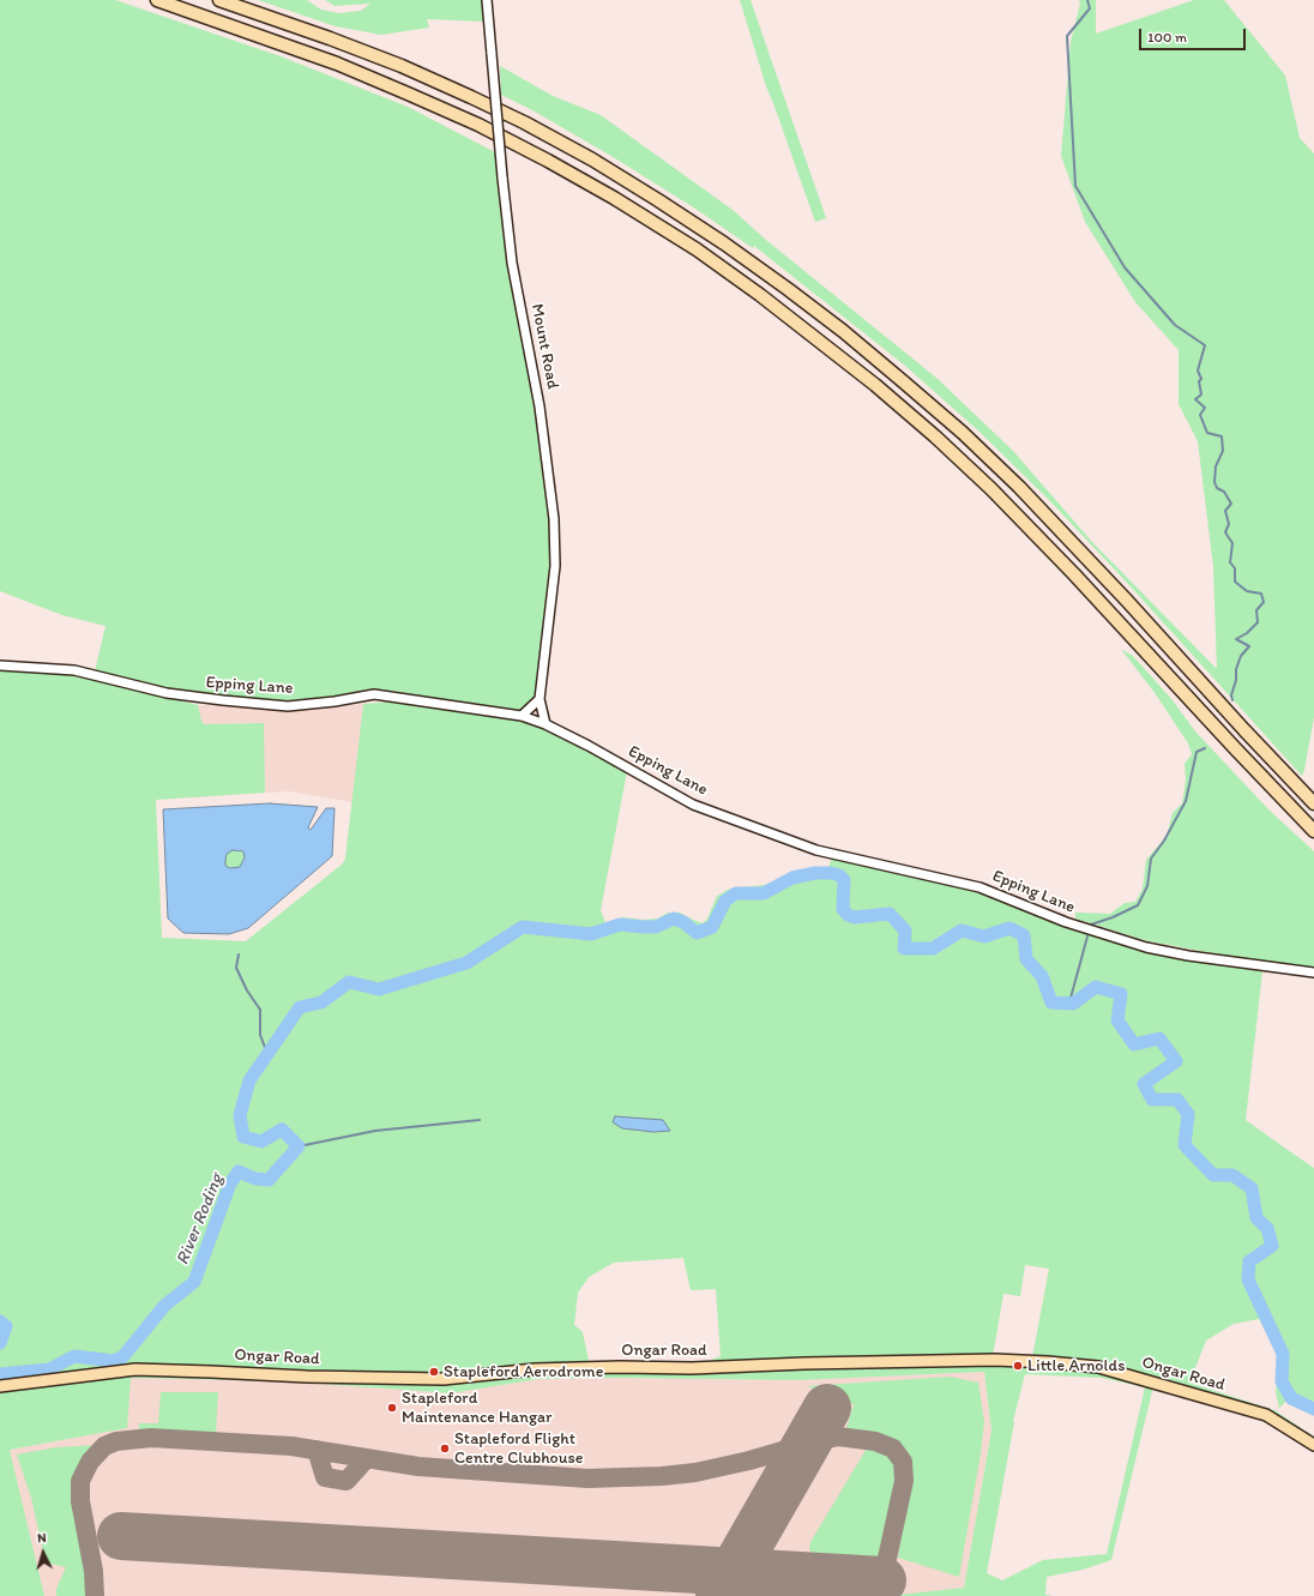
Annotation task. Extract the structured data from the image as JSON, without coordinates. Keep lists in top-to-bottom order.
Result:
{
  "streets": {
    "main road": ["Ongar Road"],
    "street": ["Mount Road", "Epping Lane"]
  },
  "crossings": [
    ["Mount Road", "Epping Lane"]
  ],
  "water": ["River Roding"],
  "places": [
    "Little Arnolds",
    "Stapleford Aerodrome",
    "Stapleford Maintenance Hangar",
    "Stapleford Flight Centre Clubhouse"
  ],
  "scale_bar": "100 m",
  "north": "top"
}
